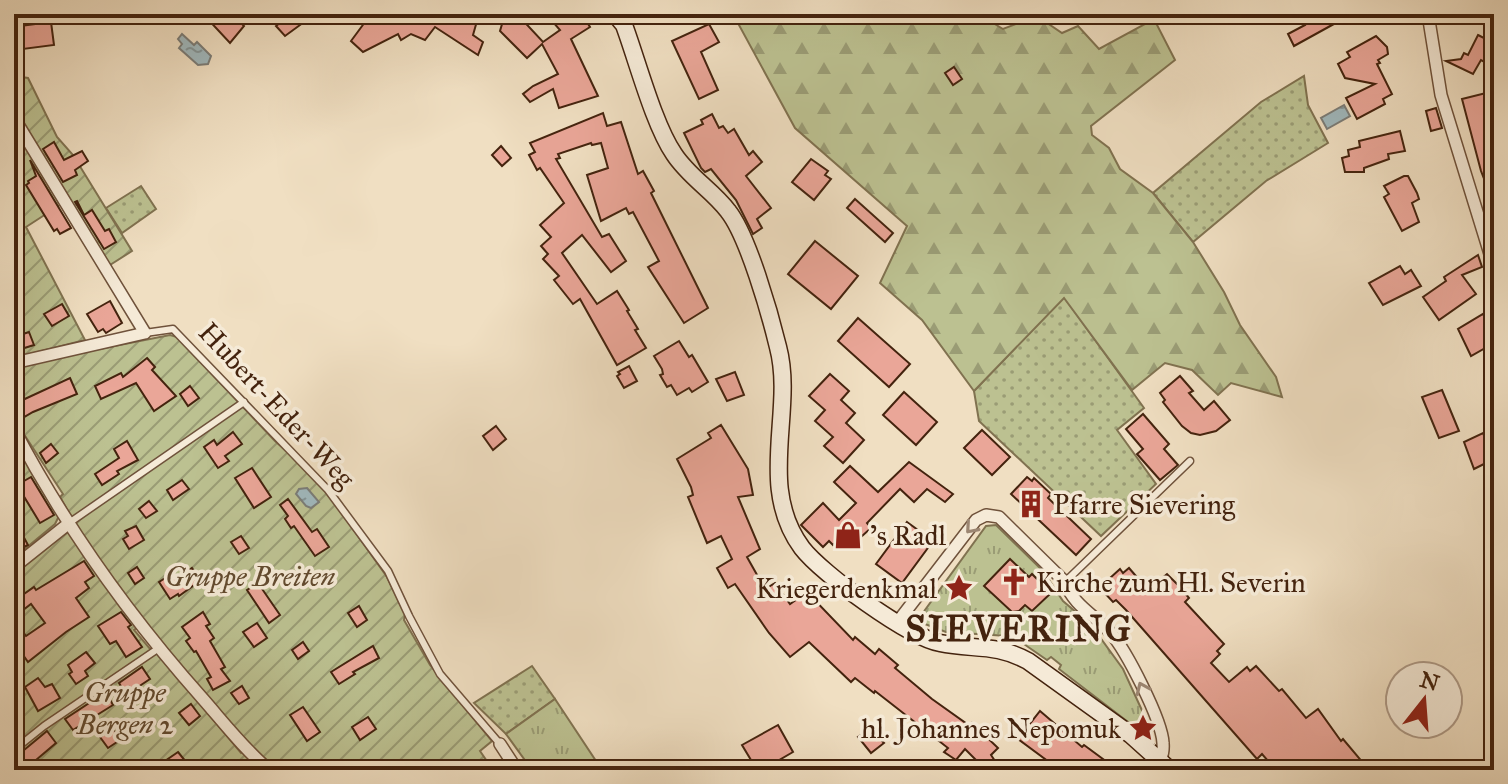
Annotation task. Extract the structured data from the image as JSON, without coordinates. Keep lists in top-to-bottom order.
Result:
{
  "streets": {
    "lane": ["Hubert-Eder-Weg"]
  },
  "districts": ["SIEVERING"],
  "parks": ["Gruppe Breiten", "Gruppe Bergen 2"],
  "places": {
    "building": ["Pfarre Sievering"],
    "shop": ["'s Radl"],
    "church": ["Kirche zum Hl. Severin"],
    "place": ["Kriegerdenkmal", "hl. Johannes Nepomuk"]
  },
  "north": "top"
}
